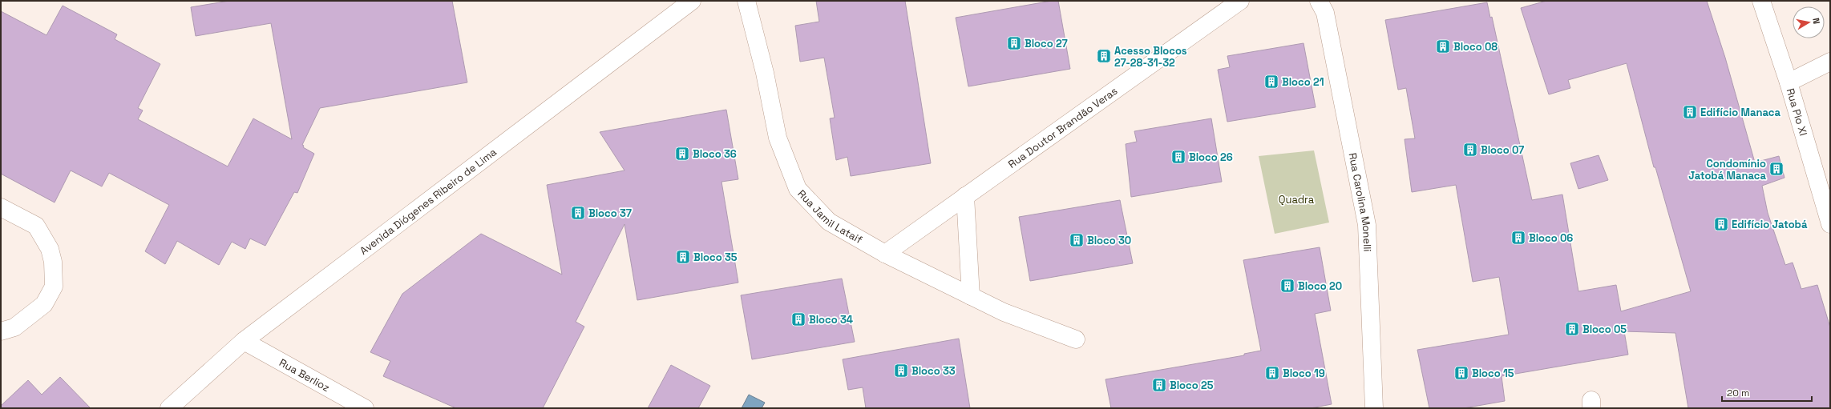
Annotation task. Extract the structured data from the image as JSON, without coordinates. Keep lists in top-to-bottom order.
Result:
{
  "streets": {
    "street": [
      "Rua Pio XI",
      "Rua Doutor Brandão Veras",
      "Avenida Diógenes Ribeiro de Lima",
      "Rua Carolina Monelli",
      "Rua Jamil Lataif",
      "Rua Berlioz"
    ]
  },
  "crossings": [
    ["Rua Doutor Brandão Veras", "Rua Jamil Lataif"],
    ["Avenida Diógenes Ribeiro de Lima", "Rua Berlioz"]
  ],
  "parks": ["Quadra"],
  "places": {
    "building": [
      "Bloco 27",
      "Bloco 08",
      "Acesso Blocos 27-28-31-32",
      "Bloco 21",
      "Edifício Manaca",
      "Bloco 07",
      "Bloco 36",
      "Bloco 26",
      "Condomínio Jatobá Manaca",
      "Bloco 37",
      "Edifício Jatobá",
      "Bloco 06",
      "Bloco 30",
      "Bloco 35",
      "Bloco 20",
      "Bloco 34",
      "Bloco 05",
      "Bloco 33",
      "Bloco 19",
      "Bloco 15",
      "Bloco 25"
    ]
  },
  "scale_bar": "20 m",
  "north": "right"
}
